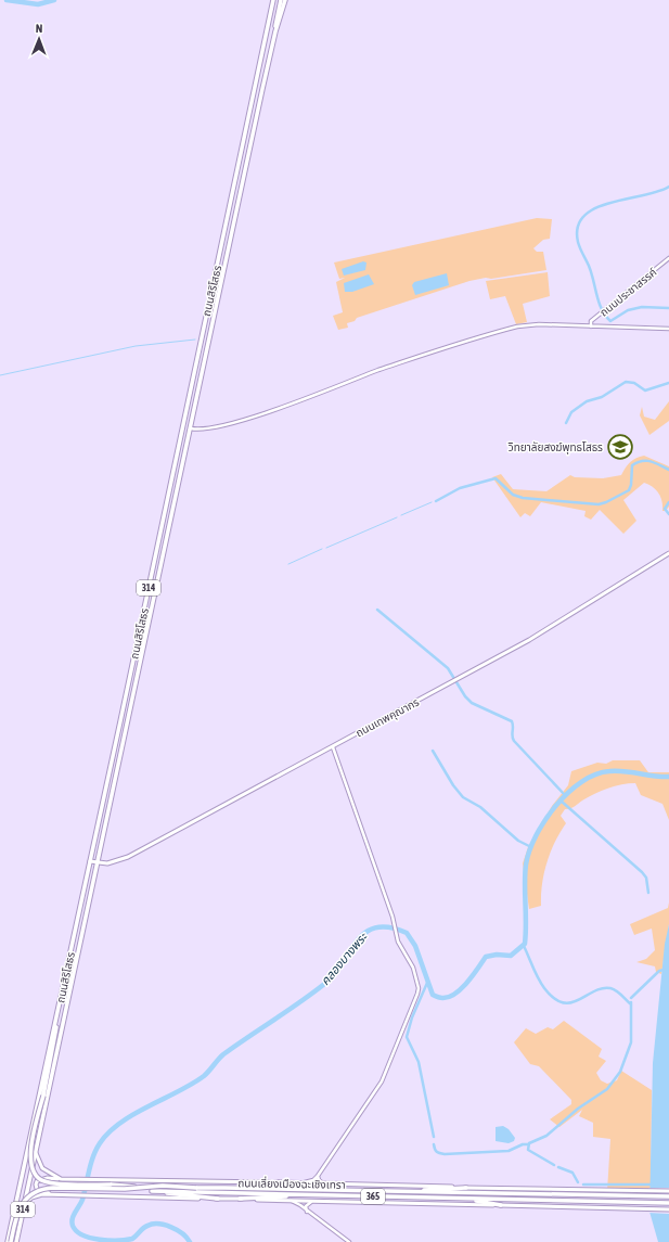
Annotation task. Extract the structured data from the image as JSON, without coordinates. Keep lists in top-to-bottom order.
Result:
{
  "streets": {
    "main road": [
      "ถนนสิริโสธร",
      "314",
      "ถนนเทพคุณากร",
      "ถนนเลี่ยงเมืองฉะเชิงเทรา",
      "365"
    ],
    "street": ["ถนนประชาสรรค์"]
  },
  "crossings": [
    ["ถนนสิริโสธร", "314"],
    ["ถนนสิริโสธร", "ถนนเทพคุณากร"],
    ["ถนนสิริโสธร", "365"],
    ["ถนนเลี่ยงเมืองฉะเชิงเทรา", "365"]
  ],
  "water": ["คลองบางพระ"],
  "places": {
    "school or university": ["วิทยาลัยสงฆ์พุทธโสธร"]
  },
  "north": "top"
}
